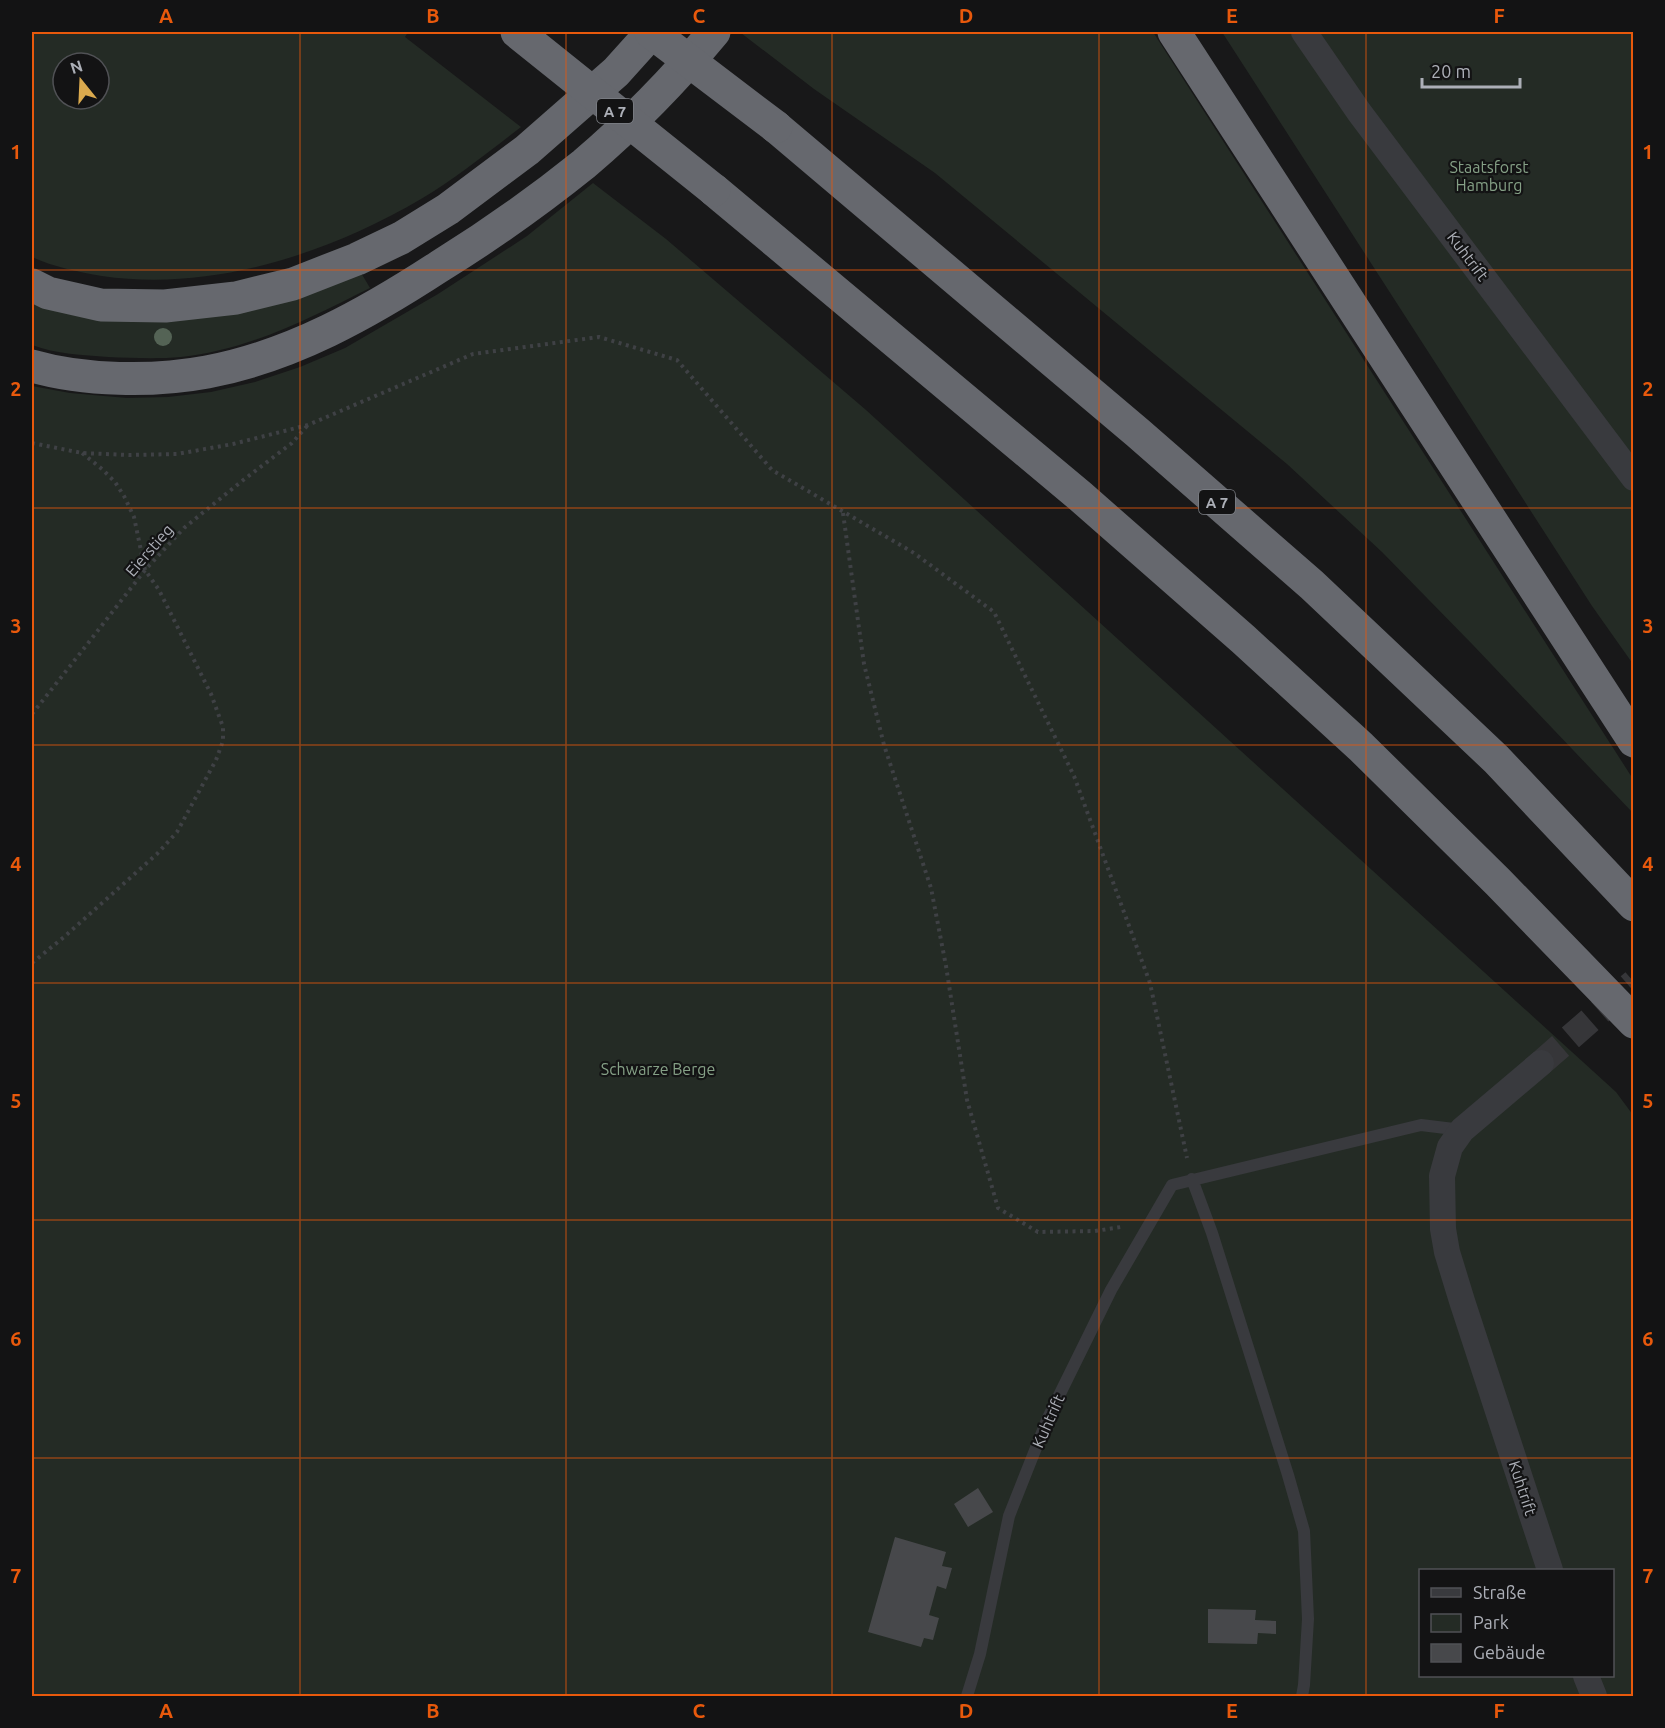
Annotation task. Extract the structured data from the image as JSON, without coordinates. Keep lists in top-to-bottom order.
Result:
{
  "streets": {
    "highway": ["A 7"],
    "street": ["Kuhtrift"],
    "path": ["Eierstieg"]
  },
  "parks": ["Staatsforst Hamburg", "Schwarze Berge"],
  "legend": ["Straße", "Park", "Gebäude"],
  "scale_bar": "20 m",
  "north": "top",
  "grid": {
    "columns": [
      "A",
      "B",
      "C",
      "D",
      "E",
      "F"
    ],
    "rows": [
      "1",
      "2",
      "3",
      "4",
      "5",
      "6",
      "7"
    ]
  }
}
